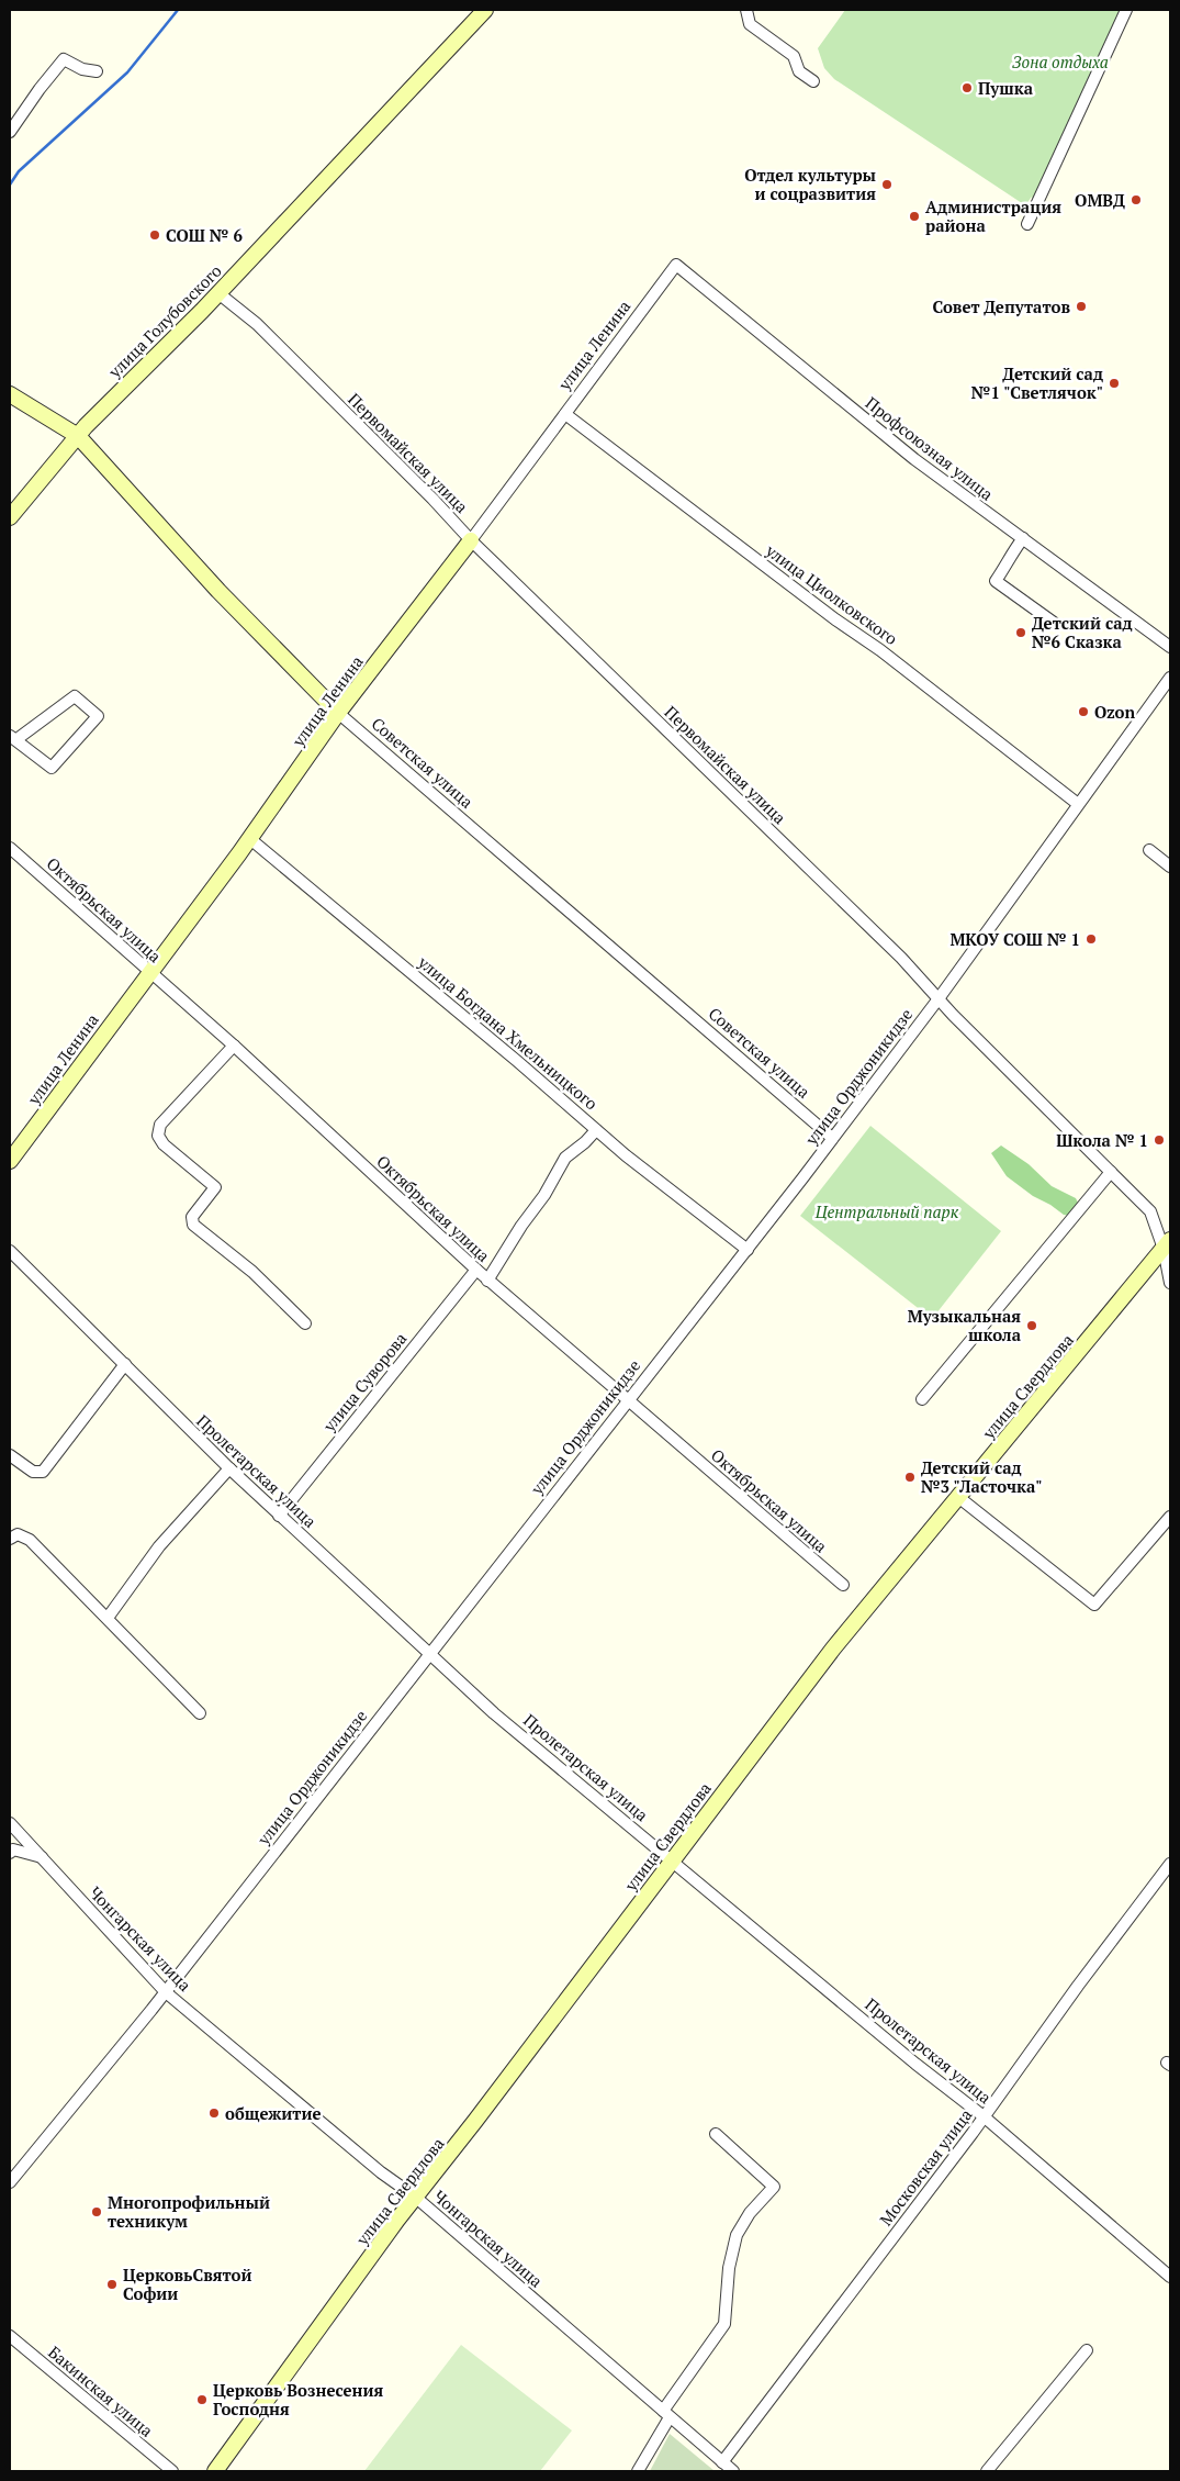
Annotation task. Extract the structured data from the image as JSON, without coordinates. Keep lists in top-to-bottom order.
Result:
{
  "streets": {
    "street": [
      "улица Голубовского",
      "улица Ленина",
      "Профсоюзная улица",
      "Первомайская улица",
      "улица Циолковского",
      "Советская улица",
      "Октябрьская улица",
      "улица Богдана Хмельницкого",
      "улица Орджоникидзе",
      "улица Суворова",
      "улица Свердлова",
      "Пролетарская улица",
      "Чонгарская улица",
      "Московская улица",
      "Бакинская улица"
    ]
  },
  "crossings": [
    ["улица Голубовского", "Первомайская улица"],
    ["улица Голубовского", "Советская улица"],
    ["улица Ленина", "Профсоюзная улица"],
    ["улица Ленина", "Первомайская улица"],
    ["улица Ленина", "улица Циолковского"],
    ["улица Ленина", "Советская улица"],
    ["улица Ленина", "Октябрьская улица"],
    ["улица Ленина", "улица Богдана Хмельницкого"],
    ["Первомайская улица", "улица Орджоникидзе"],
    ["Первомайская улица", "улица Свердлова"],
    ["улица Циолковского", "улица Орджоникидзе"],
    ["Советская улица", "улица Орджоникидзе"],
    ["Октябрьская улица", "улица Орджоникидзе"],
    ["Октябрьская улица", "улица Суворова"],
    ["улица Богдана Хмельницкого", "улица Орджоникидзе"],
    ["улица Орджоникидзе", "Пролетарская улица"],
    ["улица Орджоникидзе", "Чонгарская улица"],
    ["улица Суворова", "Пролетарская улица"],
    ["улица Свердлова", "Пролетарская улица"],
    ["улица Свердлова", "Чонгарская улица"],
    ["Пролетарская улица", "Московская улица"],
    ["Чонгарская улица", "Московская улица"]
  ],
  "parks": ["Зона отдыха", "Центральный парк"],
  "places": [
    "Пушка",
    "Отдел культуры и соцразвития",
    "ОМВД",
    "Администрация района",
    "СОШ № 6",
    "Совет Депутатов",
    "Детский сад №1 \"Светлячок\"",
    "Детский сад №6 Сказка",
    "Ozon",
    "МКОУ СОШ № 1",
    "Школа № 1",
    "Музыкальная школа",
    "Детский сад №3 \"Ласточка\"",
    "общежитие",
    "Многопрофильный техникум",
    "ЦерковьСвятой Софии",
    "Церковь Вознесения Господня"
  ]
}
